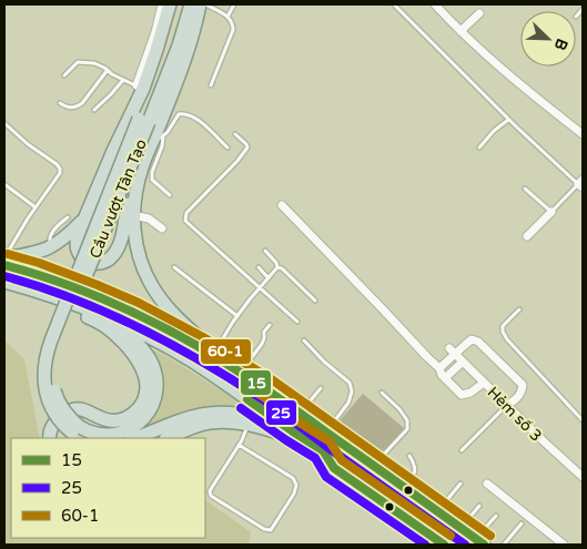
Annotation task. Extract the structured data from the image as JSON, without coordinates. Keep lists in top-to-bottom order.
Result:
{
  "streets": {
    "street": ["Hẻm số 3"]
  },
  "lines": ["transit line 60-1", "transit line 15", "transit line 25"],
  "legend": ["15", "25", "60-1"],
  "north": "bottom right"
}
